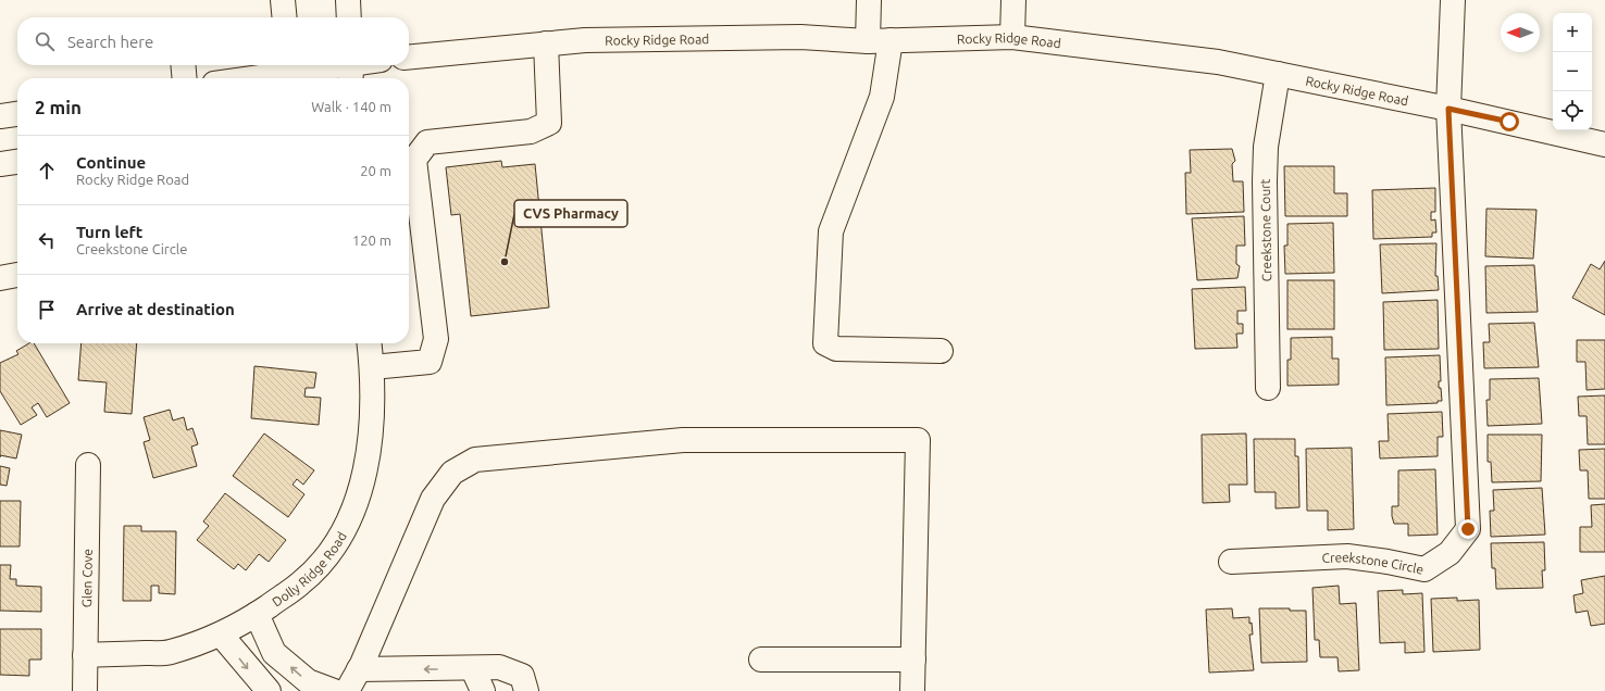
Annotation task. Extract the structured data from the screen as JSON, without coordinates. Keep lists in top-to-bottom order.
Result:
{
  "streets": {
    "street": [
      "Rocky Ridge Road",
      "Creekstone Court",
      "Creekstone Circle",
      "Dolly Ridge Road",
      "Glen Cove"
    ]
  },
  "crossings": [
    ["Rocky Ridge Road", "Creekstone Court"],
    ["Rocky Ridge Road", "Creekstone Circle"],
    ["Dolly Ridge Road", "Glen Cove"]
  ],
  "places": ["CVS Pharmacy"],
  "north": "left",
  "page": {
    "map_buttons": ["+", "−"],
    "search": "Search here",
    "heading": ["2 min", "Walk · 140 m"],
    "list": [
      ["Continue", "Rocky Ridge Road", "20 m"],
      ["Turn left", "Creekstone Circle", "120 m"],
      "Arrive at destination"
    ]
  }
}
